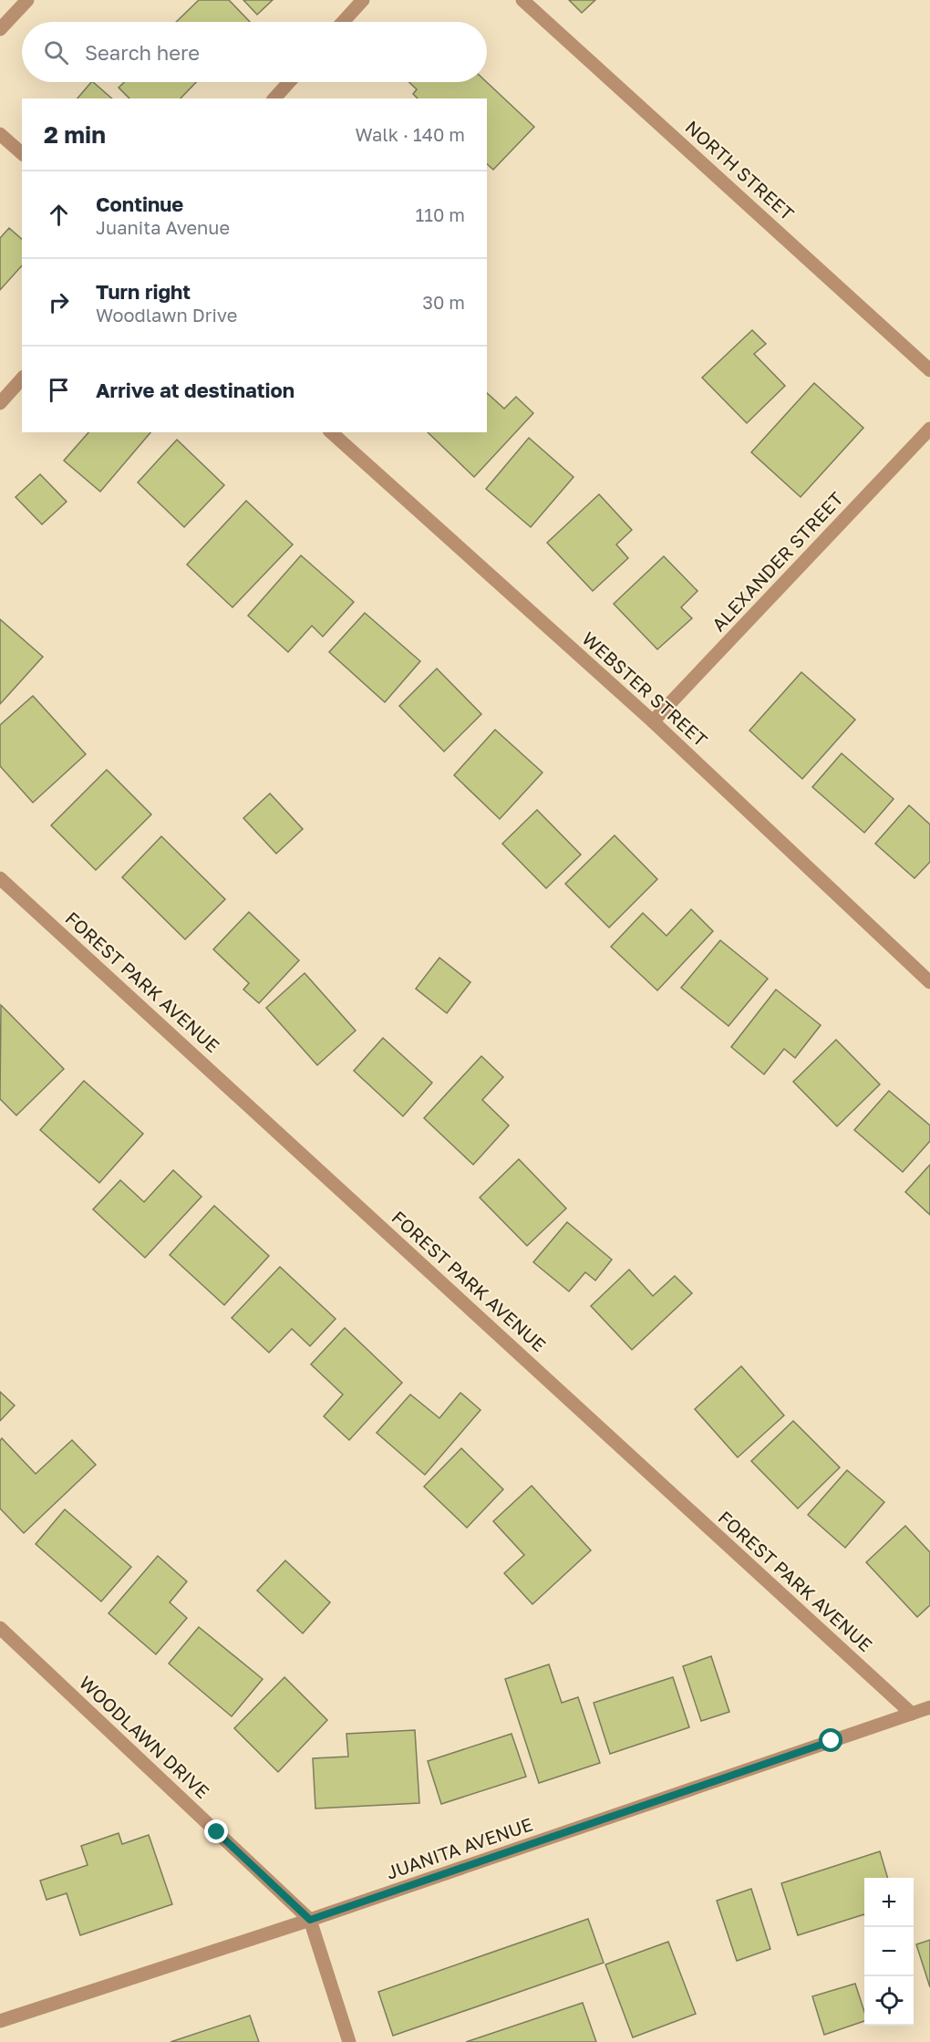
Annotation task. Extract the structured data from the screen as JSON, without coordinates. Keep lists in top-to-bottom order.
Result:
{
  "streets": {
    "street": [
      "NORTH STREET",
      "ALEXANDER STREET",
      "WEBSTER STREET",
      "FOREST PARK AVENUE",
      "WOODLAWN DRIVE",
      "JUANITA AVENUE"
    ]
  },
  "crossings": [
    ["ALEXANDER STREET", "WEBSTER STREET"],
    ["FOREST PARK AVENUE", "JUANITA AVENUE"],
    ["WOODLAWN DRIVE", "JUANITA AVENUE"]
  ],
  "page": {
    "search": "Search here",
    "heading": ["2 min", "Walk · 140 m"],
    "list": [
      ["Continue", "Juanita Avenue", "110 m"],
      ["Turn right", "Woodlawn Drive", "30 m"],
      "Arrive at destination"
    ],
    "map_buttons": ["+", "−"]
  }
}
